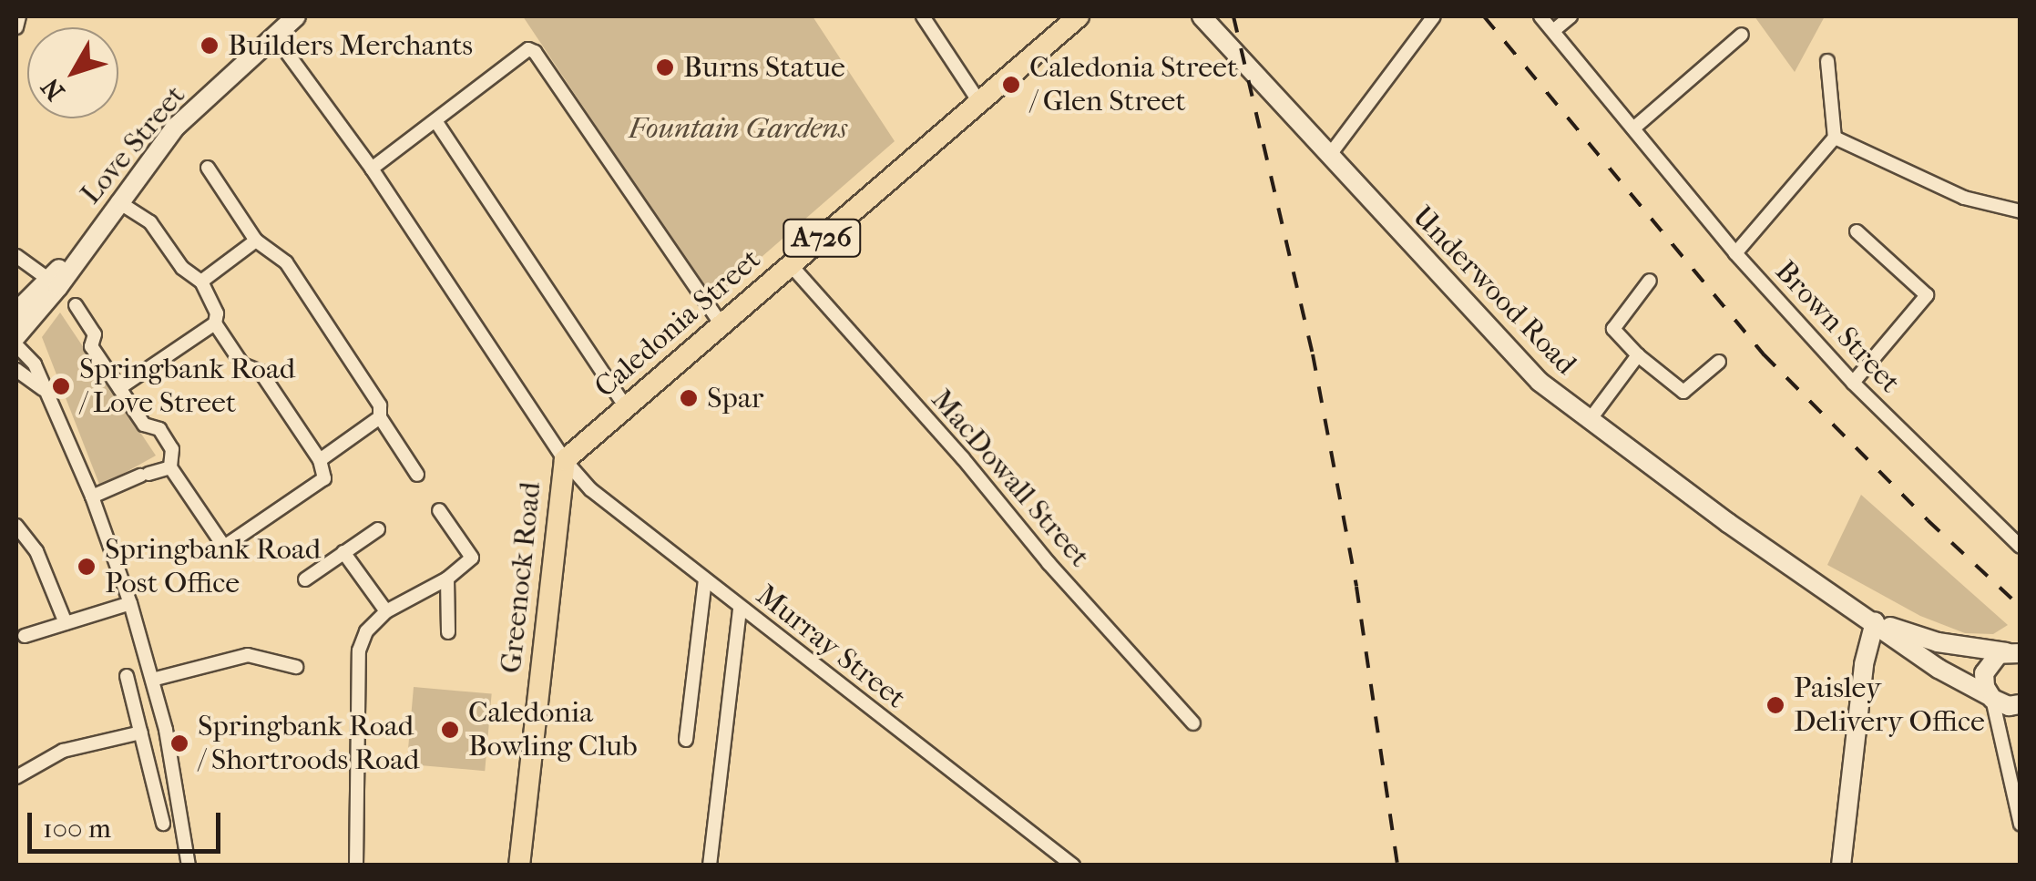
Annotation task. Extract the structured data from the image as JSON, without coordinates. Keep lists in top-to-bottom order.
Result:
{
  "streets": {
    "main road": [
      "Love Street",
      "A726",
      "Underwood Road",
      "Caledonia Street",
      "Greenock Road"
    ],
    "street": ["Brown Street", "MacDowall Street", "Murray Street"]
  },
  "crossings": [
    ["Love Street", "Murray Street"],
    ["Caledonia Street", "MacDowall Street"],
    ["Caledonia Street", "Greenock Road"],
    ["Caledonia Street", "Murray Street"],
    ["Greenock Road", "Murray Street"]
  ],
  "parks": ["Fountain Gardens"],
  "places": [
    "Builders Merchants",
    "Burns Statue",
    "Caledonia Street / Glen Street",
    "Springbank Road / Love Street",
    "Spar",
    "Springbank Road Post Office",
    "Paisley Delivery Office",
    "Caledonia Bowling Club",
    "Springbank Road / Shortroods Road"
  ],
  "scale_bar": "100 m",
  "north": "bottom left"
}
